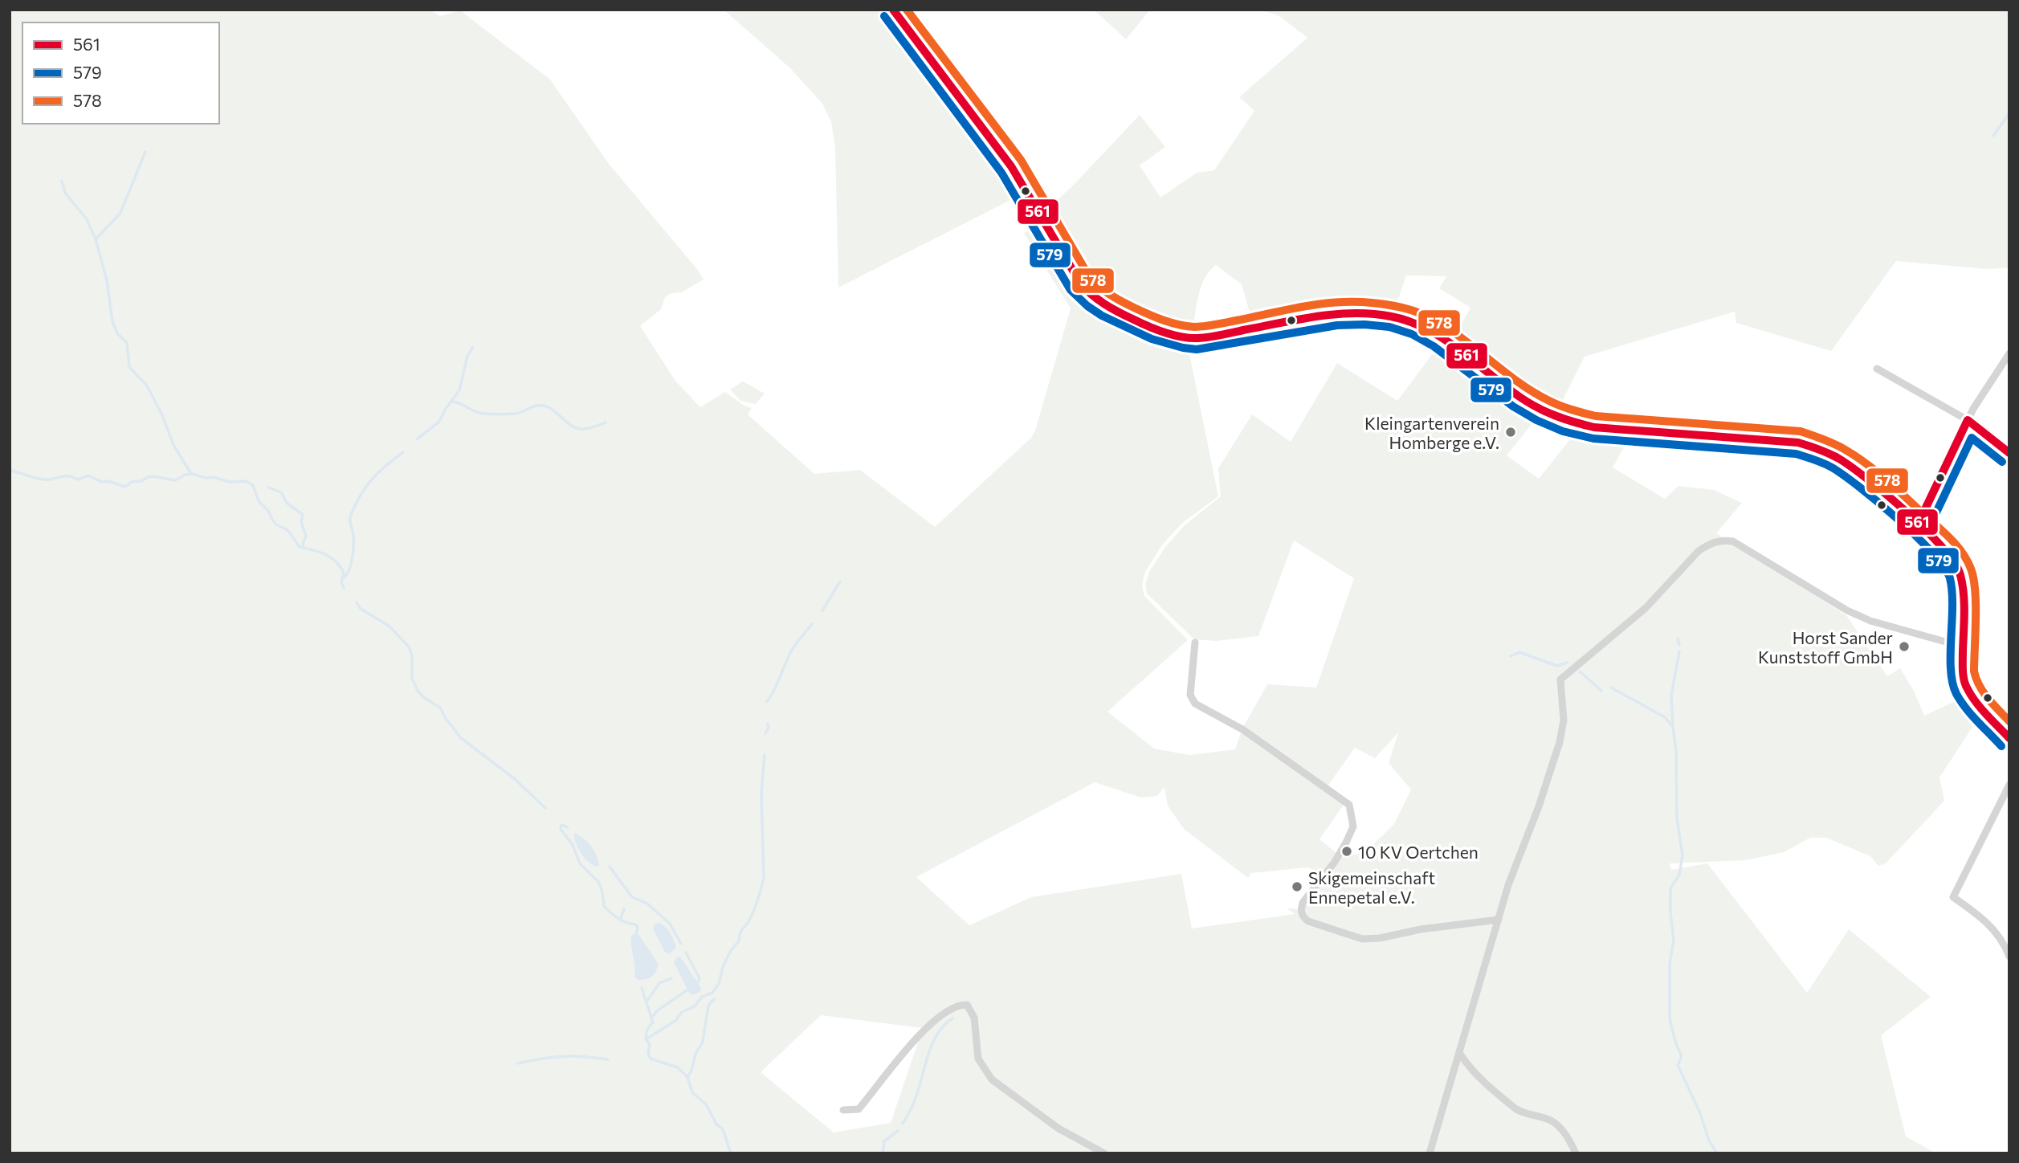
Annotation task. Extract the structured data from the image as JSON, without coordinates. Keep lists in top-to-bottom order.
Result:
{
  "places": [
    "Kleingartenverein Homberge e.V.",
    "Horst Sander Kunststoff GmbH",
    "10 KV Oertchen",
    "Skigemeinschaft Ennepetal e.V."
  ],
  "lines": ["transit line 561", "transit line 578", "transit line 579"],
  "legend": ["561", "579", "578"]
}
